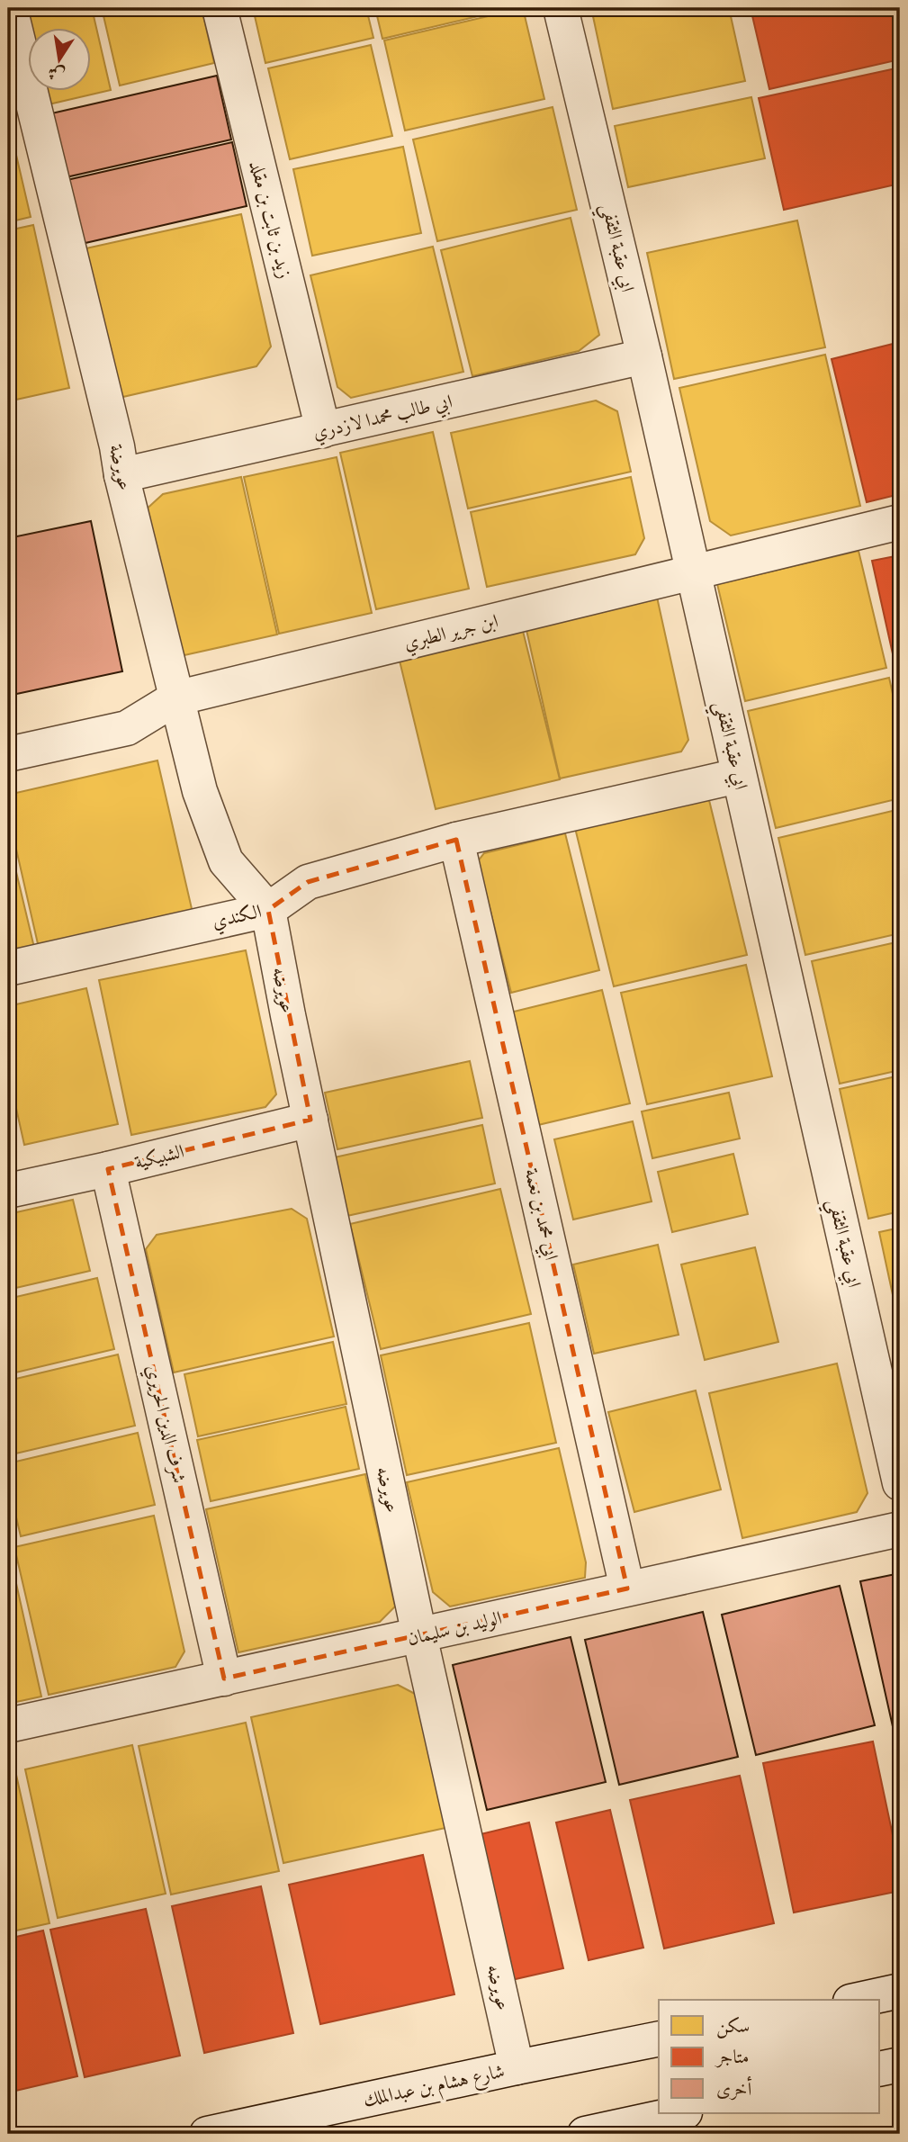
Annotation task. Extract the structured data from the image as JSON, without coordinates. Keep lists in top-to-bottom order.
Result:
{
  "streets": {
    "street": [
      "زيد بن ثابت بن مقلد",
      "ابي عقبة الثقفي",
      "ابي طالب محمدا لازدري",
      "عويرضة",
      "ابن جرير الطبري",
      "الكندي",
      "عويرضه",
      "الشبيكية",
      "ابي محمد بن نعمة",
      "شرف الدين الحريري",
      "الوليد بن سليمان",
      "شارع هشام بن عبدالملك"
    ]
  },
  "crossings": [
    ["زيد بن ثابت بن مقلد", "ابي طالب محمدا لازدري"],
    ["ابي عقبة الثقفي", "ابي طالب محمدا لازدري"],
    ["ابي عقبة الثقفي", "ابن جرير الطبري"],
    ["ابي عقبة الثقفي", "الكندي"],
    ["ابي طالب محمدا لازدري", "عويرضة"],
    ["عويرضة", "ابن جرير الطبري"],
    ["عويرضة", "الكندي"],
    ["عويرضة", "عويرضه"],
    ["الكندي", "عويرضه"],
    ["الكندي", "ابي محمد بن نعمة"],
    ["عويرضه", "الشبيكية"],
    ["عويرضه", "الوليد بن سليمان"],
    ["عويرضه", "شارع هشام بن عبدالملك"],
    ["الشبيكية", "شرف الدين الحريري"],
    ["ابي محمد بن نعمة", "الوليد بن سليمان"],
    ["شرف الدين الحريري", "الوليد بن سليمان"]
  ],
  "legend": ["سكن", "متاجر", "أخرى"],
  "north": "bottom"
}
